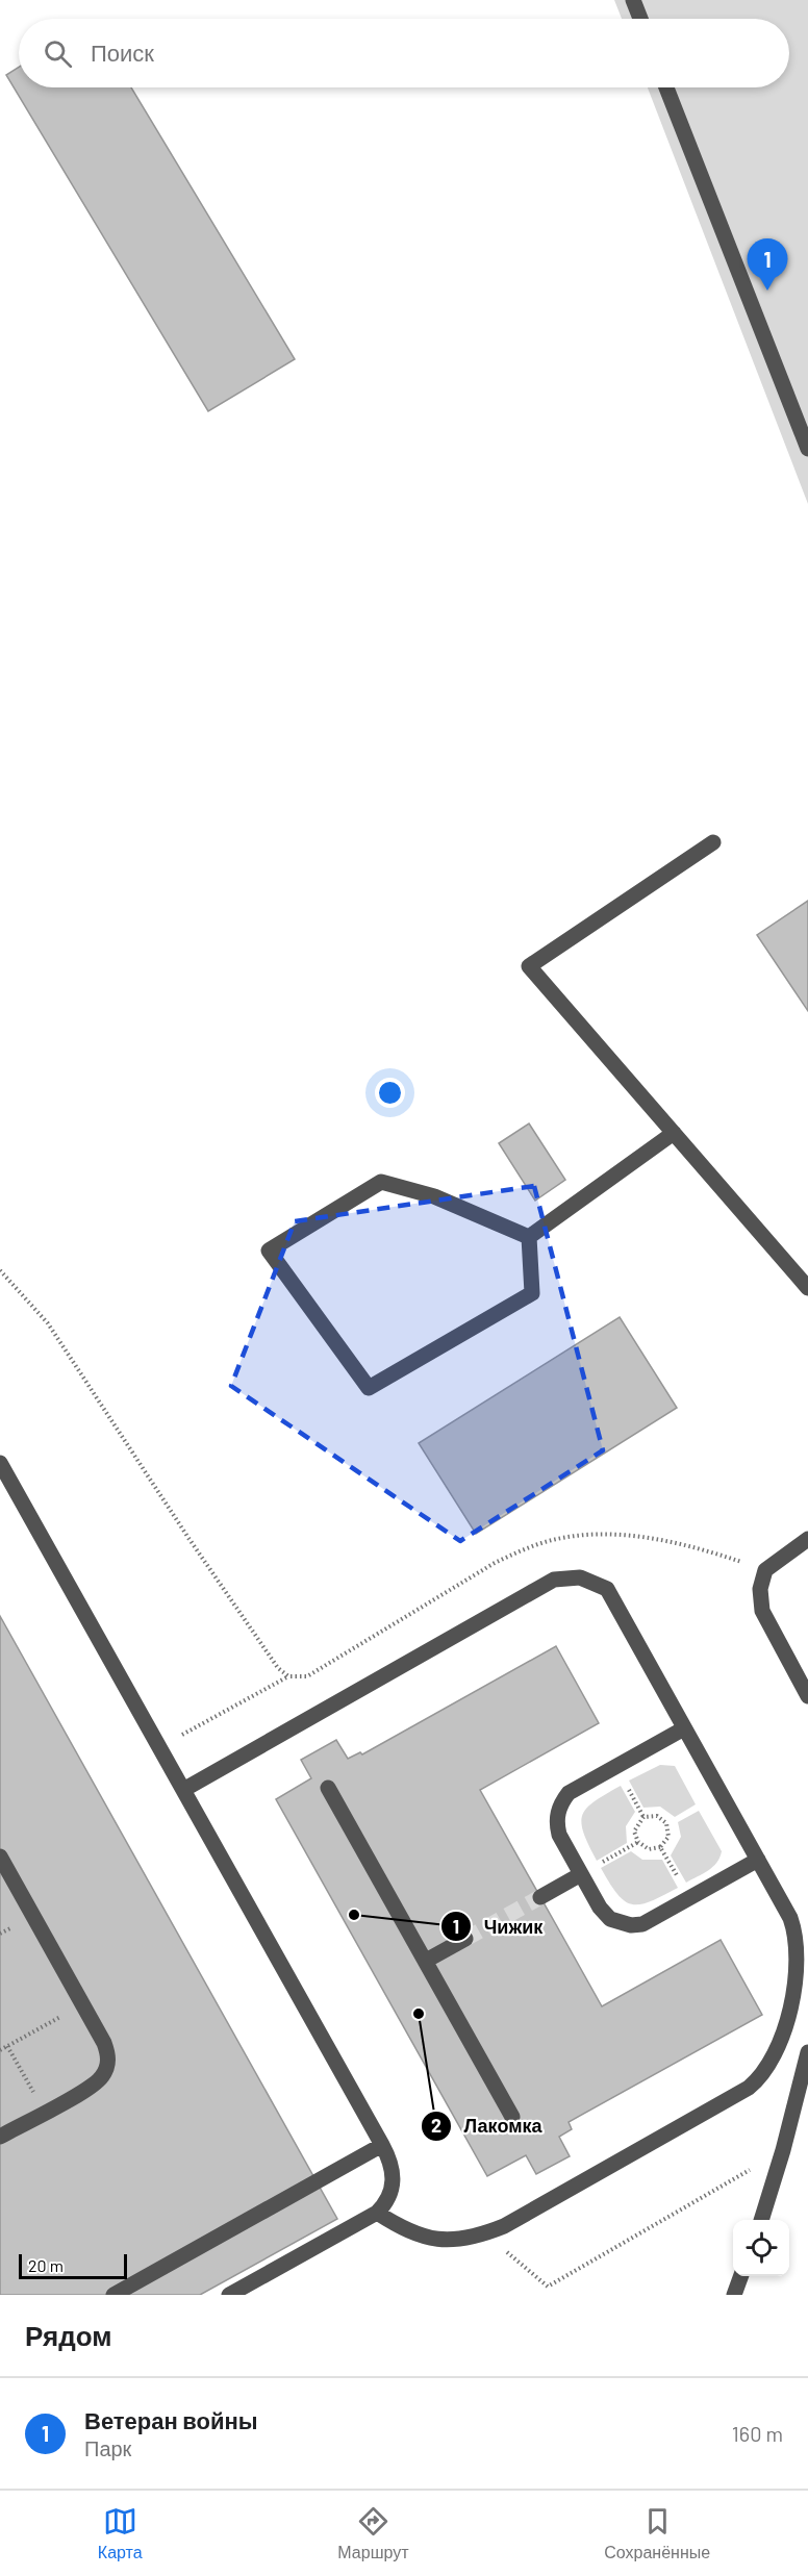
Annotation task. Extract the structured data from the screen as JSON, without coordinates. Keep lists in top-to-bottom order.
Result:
{
  "places": ["Чижик", "Лакомка"],
  "scale_bar": "20 m",
  "page": {
    "search": "Поиск",
    "pins": "1",
    "scale": "20 m",
    "heading": "Рядом",
    "list": [
      {
        "mark": "1",
        "name": "Ветеран войны",
        "note": "Парк",
        "value": "160 m"
      }
    ],
    "nav": ["Карта", "Маршрут", "Сохранённые"]
  }
}
